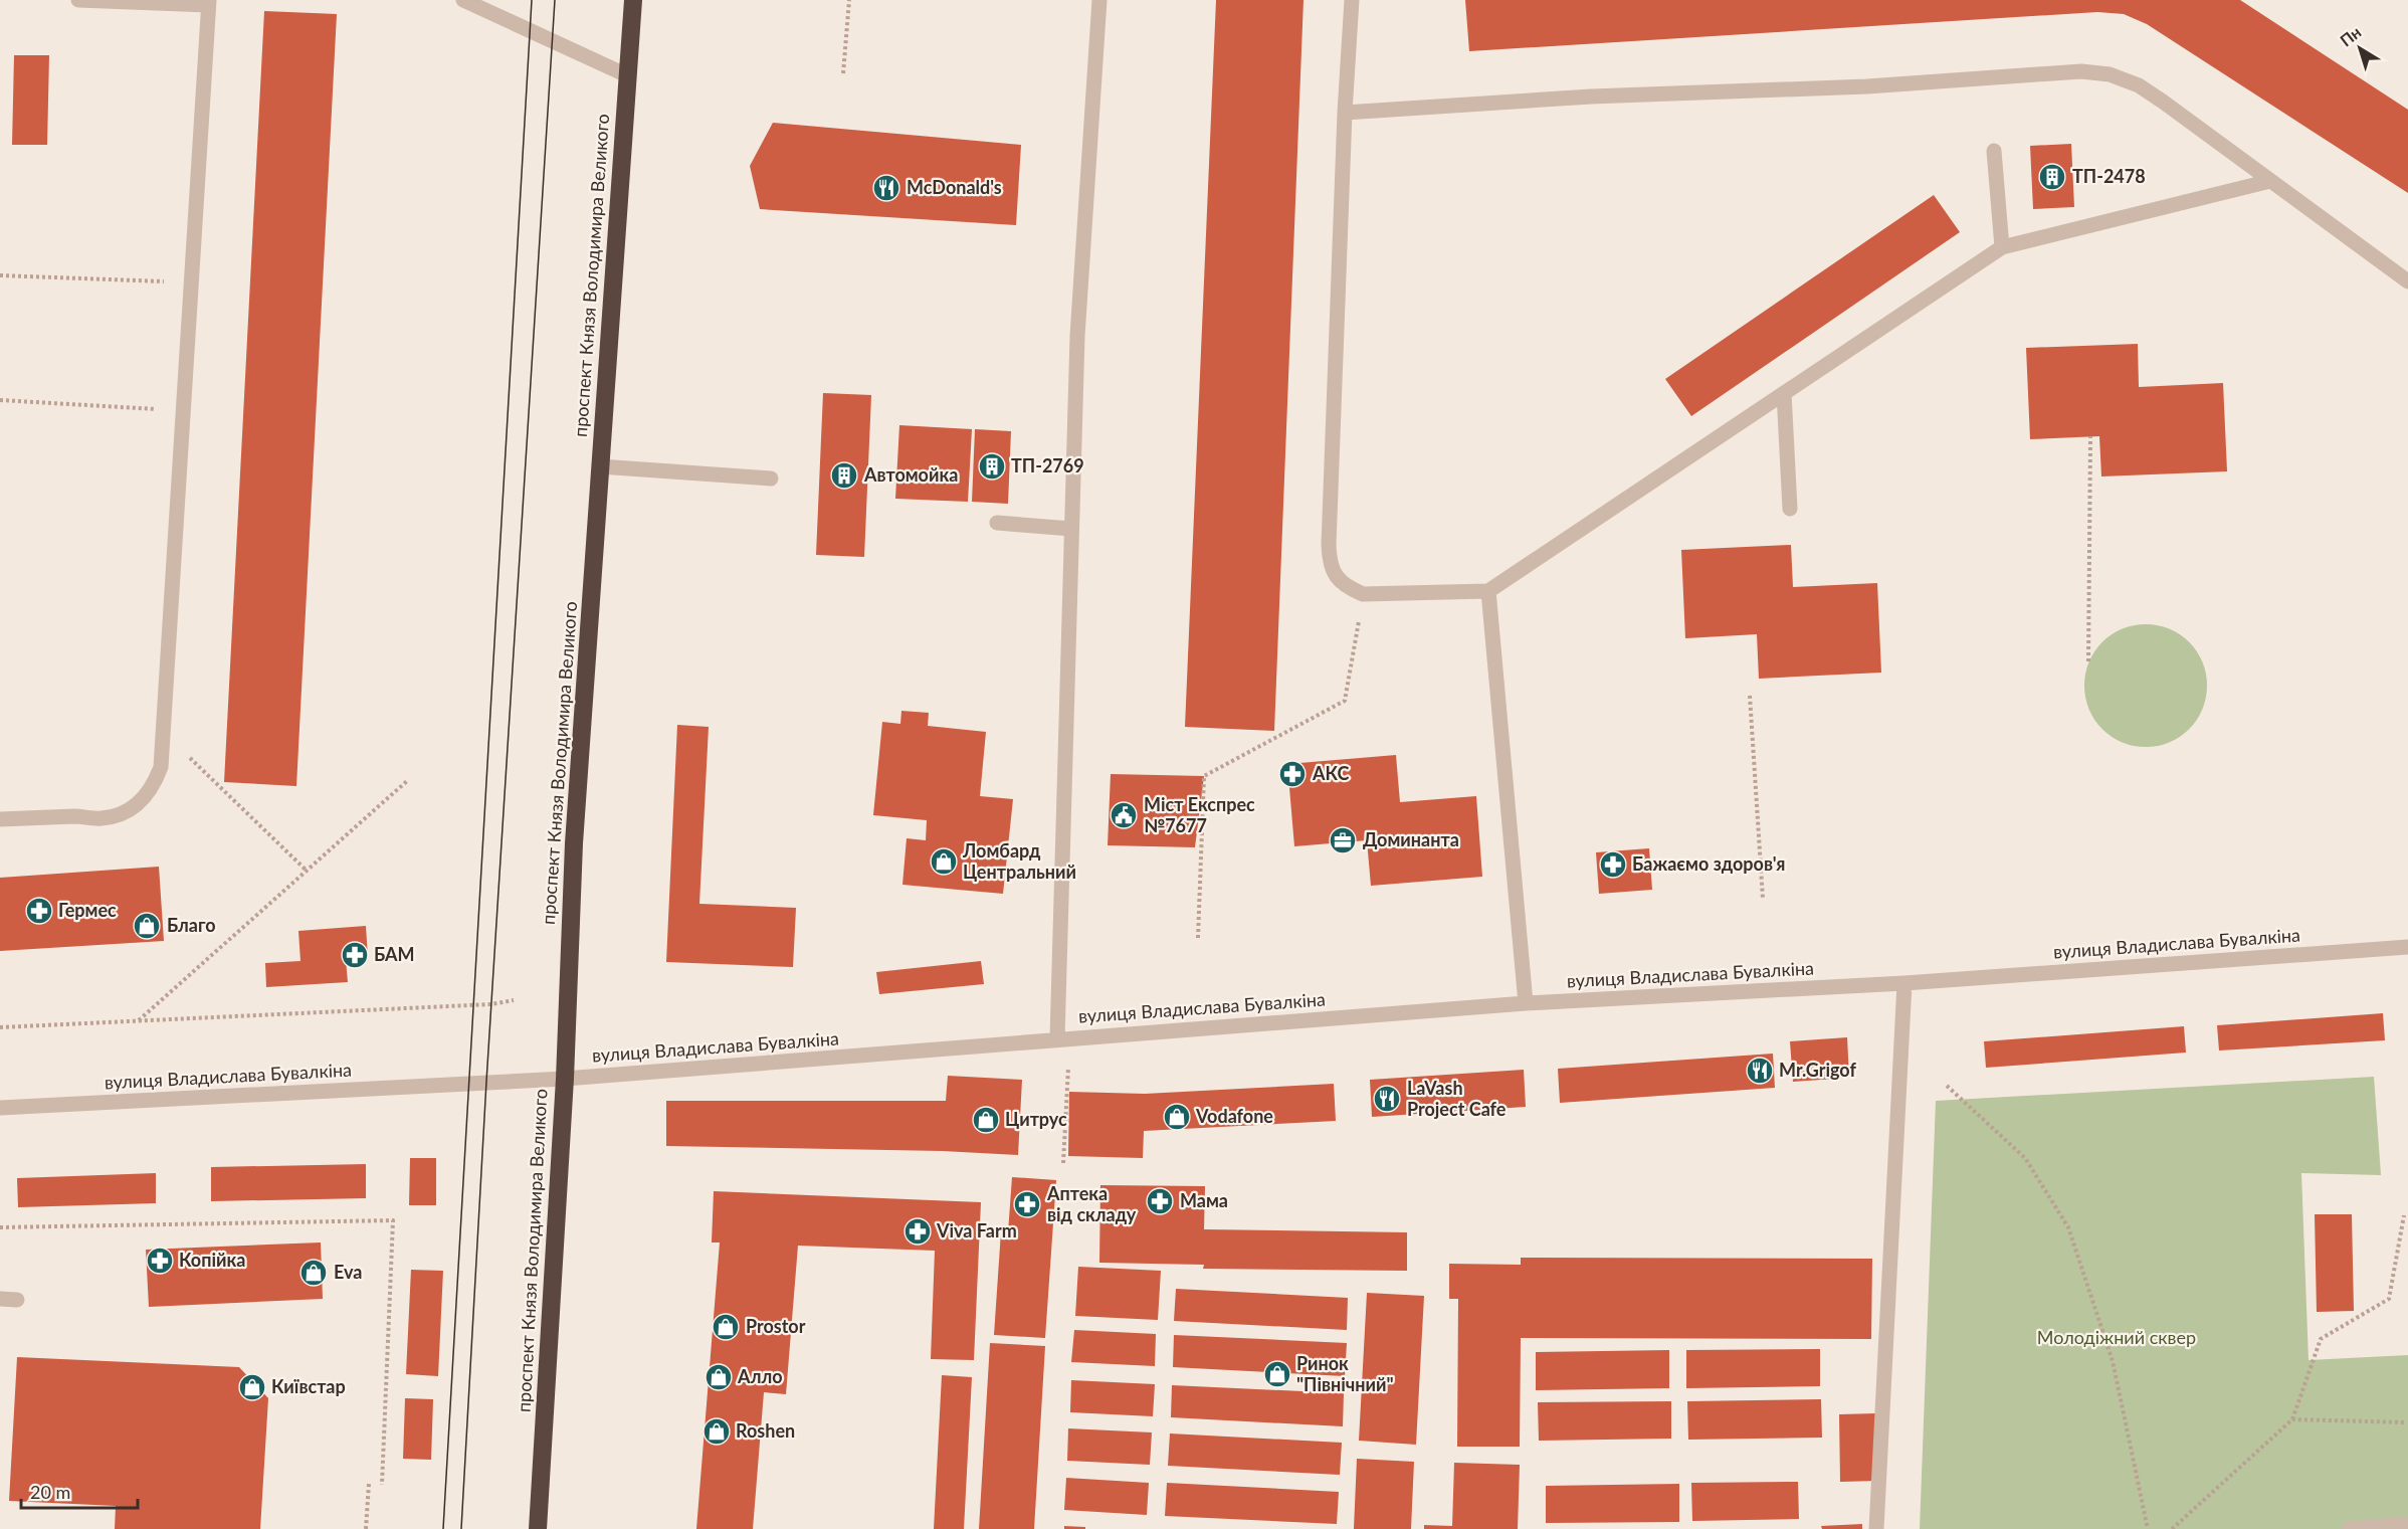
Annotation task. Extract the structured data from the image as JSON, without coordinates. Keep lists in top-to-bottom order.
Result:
{
  "streets": {
    "highway": ["проспект Князя Володимира Великого"],
    "street": ["вулиця Владислава Бувалкіна"]
  },
  "crossings": [
    ["проспект Князя Володимира Великого", "вулиця Владислава Бувалкіна"]
  ],
  "parks": ["Молодіжний сквер"],
  "places": {
    "building": ["ТП-2478", "ТП-2769", "Автомойка"],
    "restaurant": ["McDonald's", "Mr.Grigof", "LaVash Project Cafe"],
    "pharmacy": [
      "АКС",
      "Бажаємо здоров'я",
      "Гермес",
      "БАМ",
      "Мама",
      "Аптека від складу",
      "Viva Farm",
      "Копійка"
    ],
    "public building": ["Міст Експрес №7677"],
    "office": ["Доминанта"],
    "shop": [
      "Ломбард Центральний",
      "Благо",
      "Vodafone",
      "Цитрус",
      "Eva",
      "Prostor",
      "Ринок \"Північний\"",
      "Алло",
      "Київстар",
      "Roshen"
    ]
  },
  "scale_bar": "20 m",
  "north": "top left"
}
